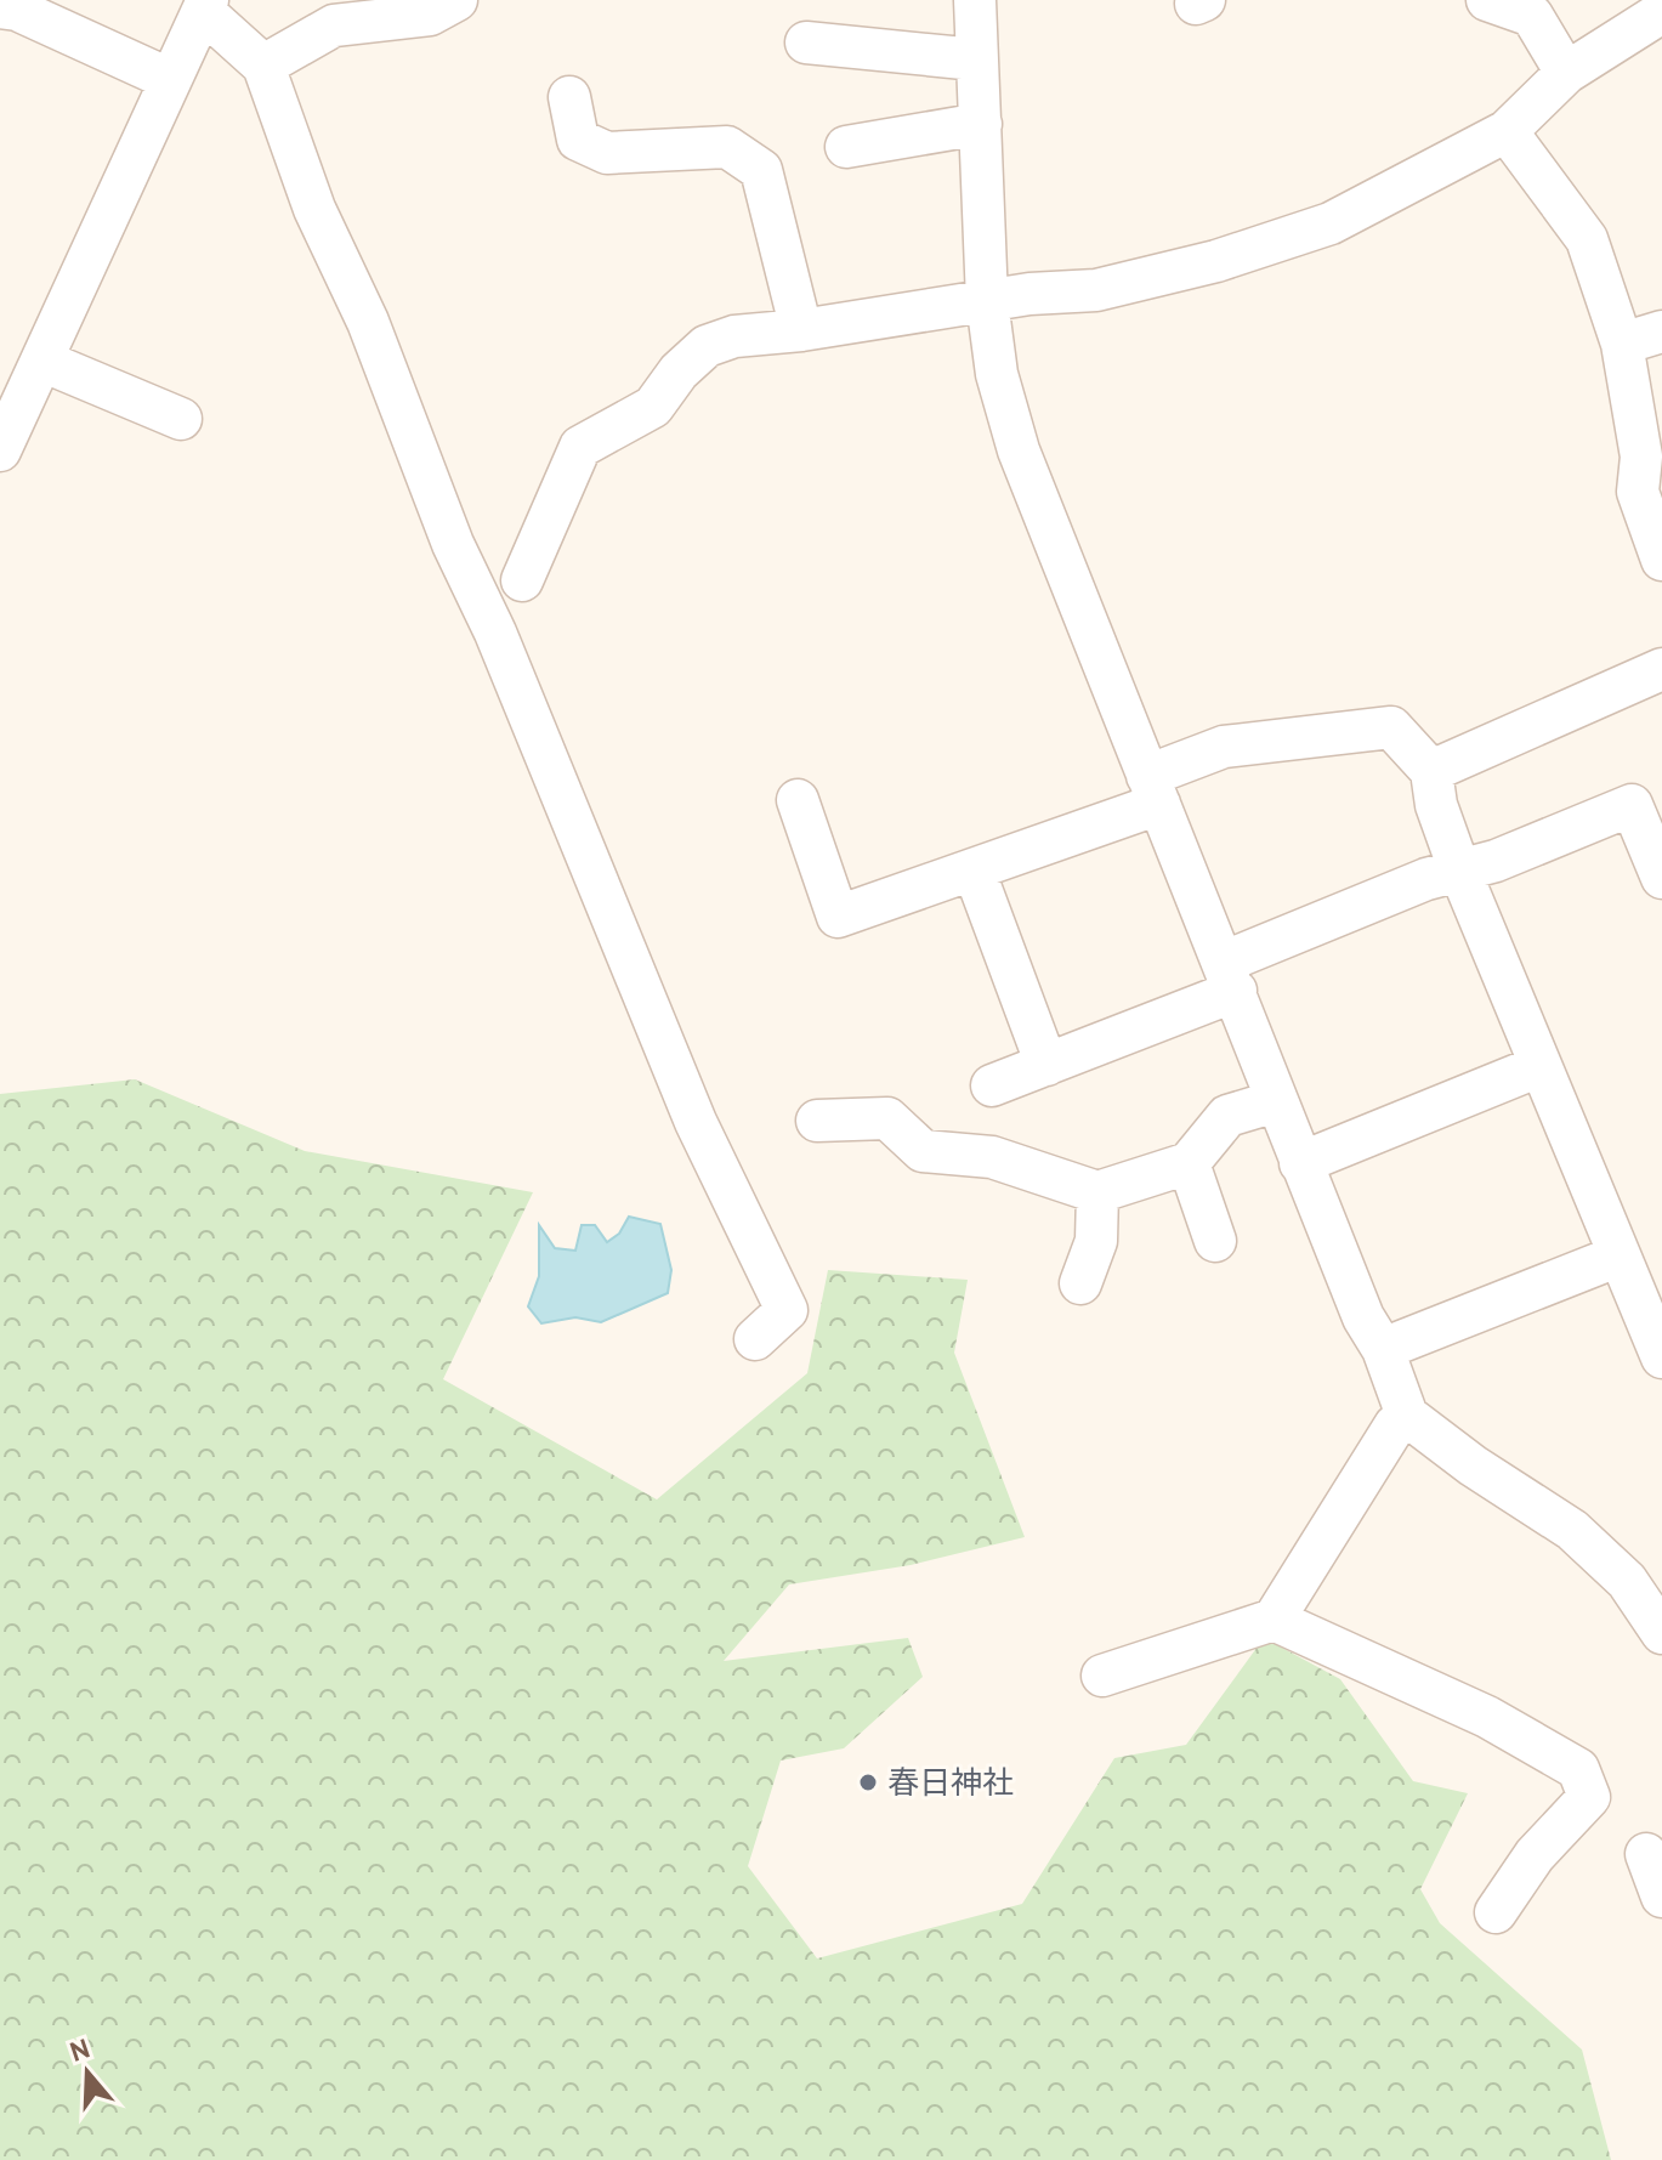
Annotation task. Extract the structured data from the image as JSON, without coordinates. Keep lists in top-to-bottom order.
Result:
{
  "places": ["春日神社"],
  "north": "top"
}
